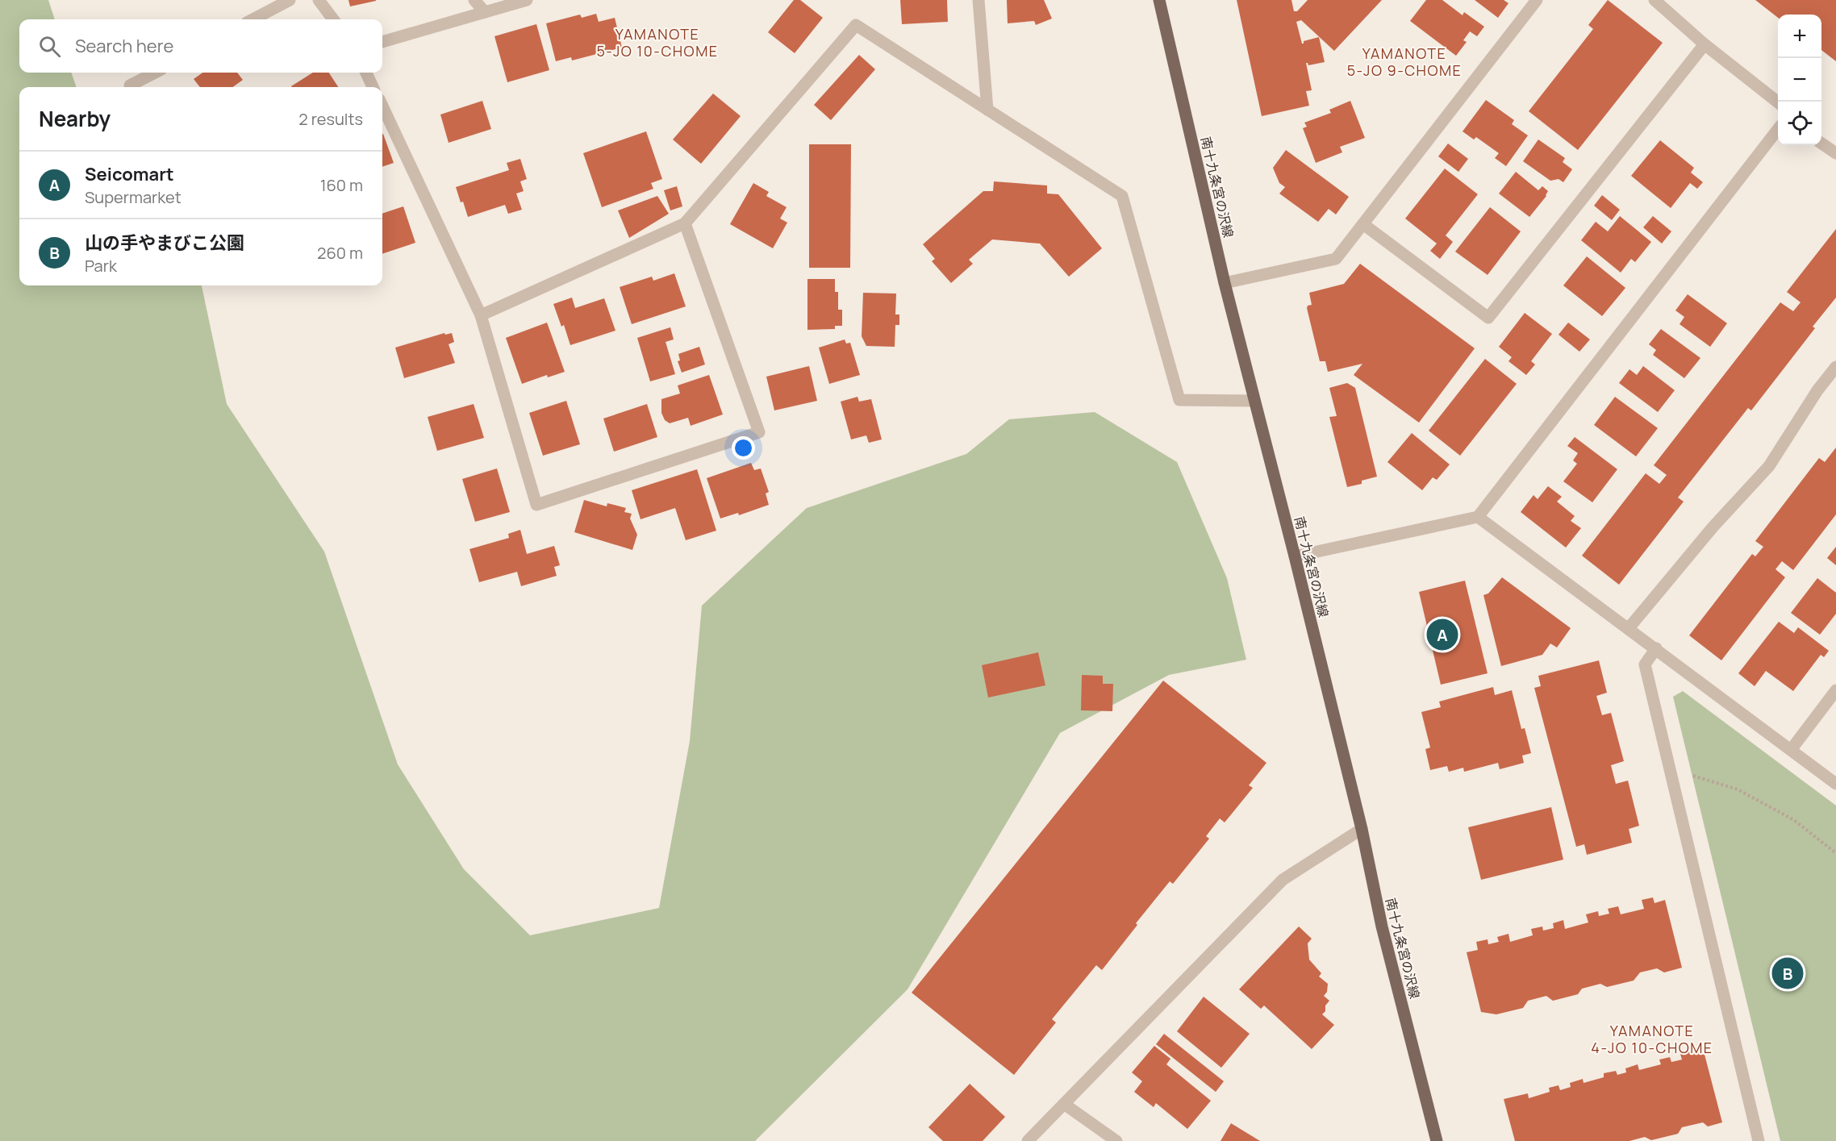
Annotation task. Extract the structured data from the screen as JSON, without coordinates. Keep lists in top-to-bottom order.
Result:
{
  "streets": {
    "main road": ["南十九条宮の沢線"]
  },
  "districts": ["YAMANOTE 5-JO 10-CHOME", "YAMANOTE 5-JO 9-CHOME", "YAMANOTE 4-JO 10-CHOME"],
  "page": {
    "map_buttons": ["+", "−"],
    "search": "Search here",
    "heading": ["Nearby", "2 results"],
    "list": [
      {
        "mark": "A",
        "name": "Seicomart",
        "note": "Supermarket",
        "value": "160 m"
      },
      {
        "mark": "B",
        "name": "山の手やまびこ公園",
        "note": "Park",
        "value": "260 m"
      }
    ],
    "pins": ["A", "B"]
  }
}
